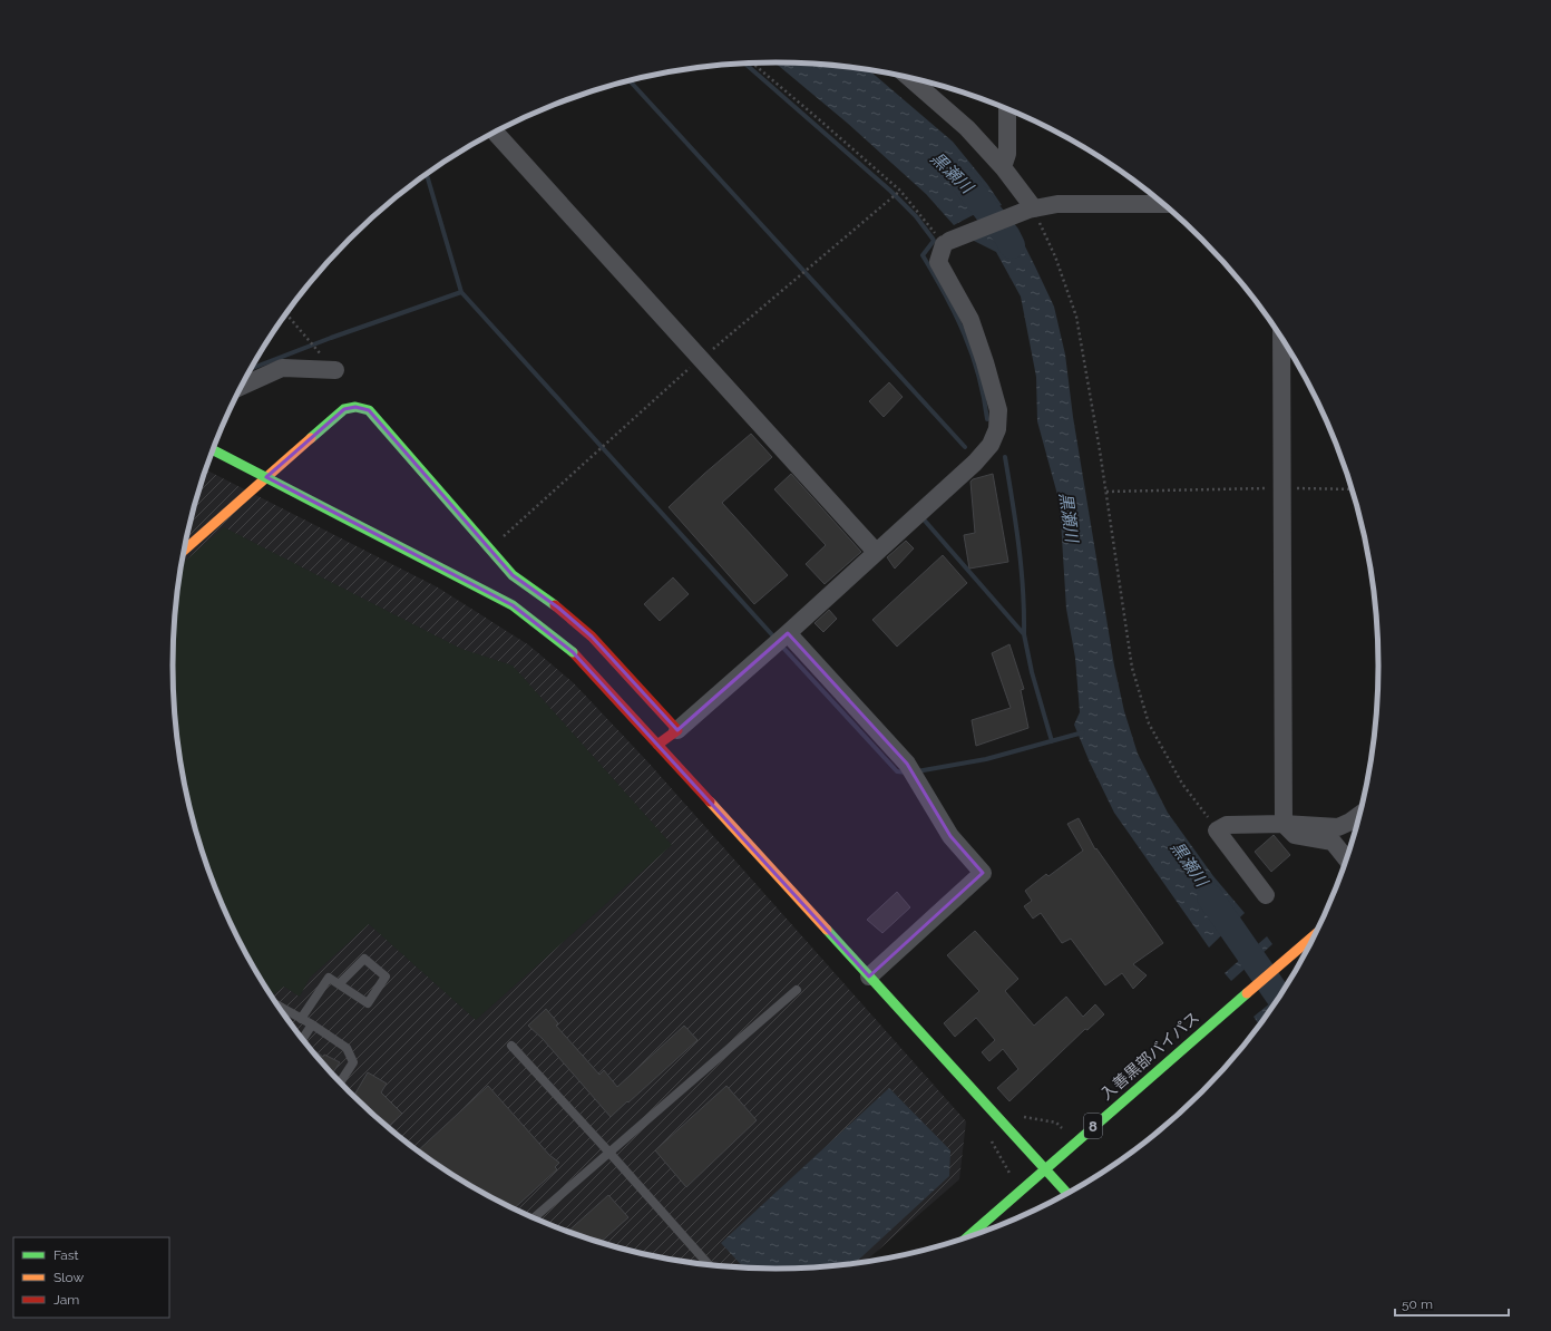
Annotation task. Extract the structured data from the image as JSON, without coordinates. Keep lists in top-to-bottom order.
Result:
{
  "streets": {
    "main road": ["入善黒部バイパス", "8"]
  },
  "water": ["黒瀬川"],
  "legend": ["Fast", "Slow", "Jam"],
  "scale_bar": "50 m"
}
